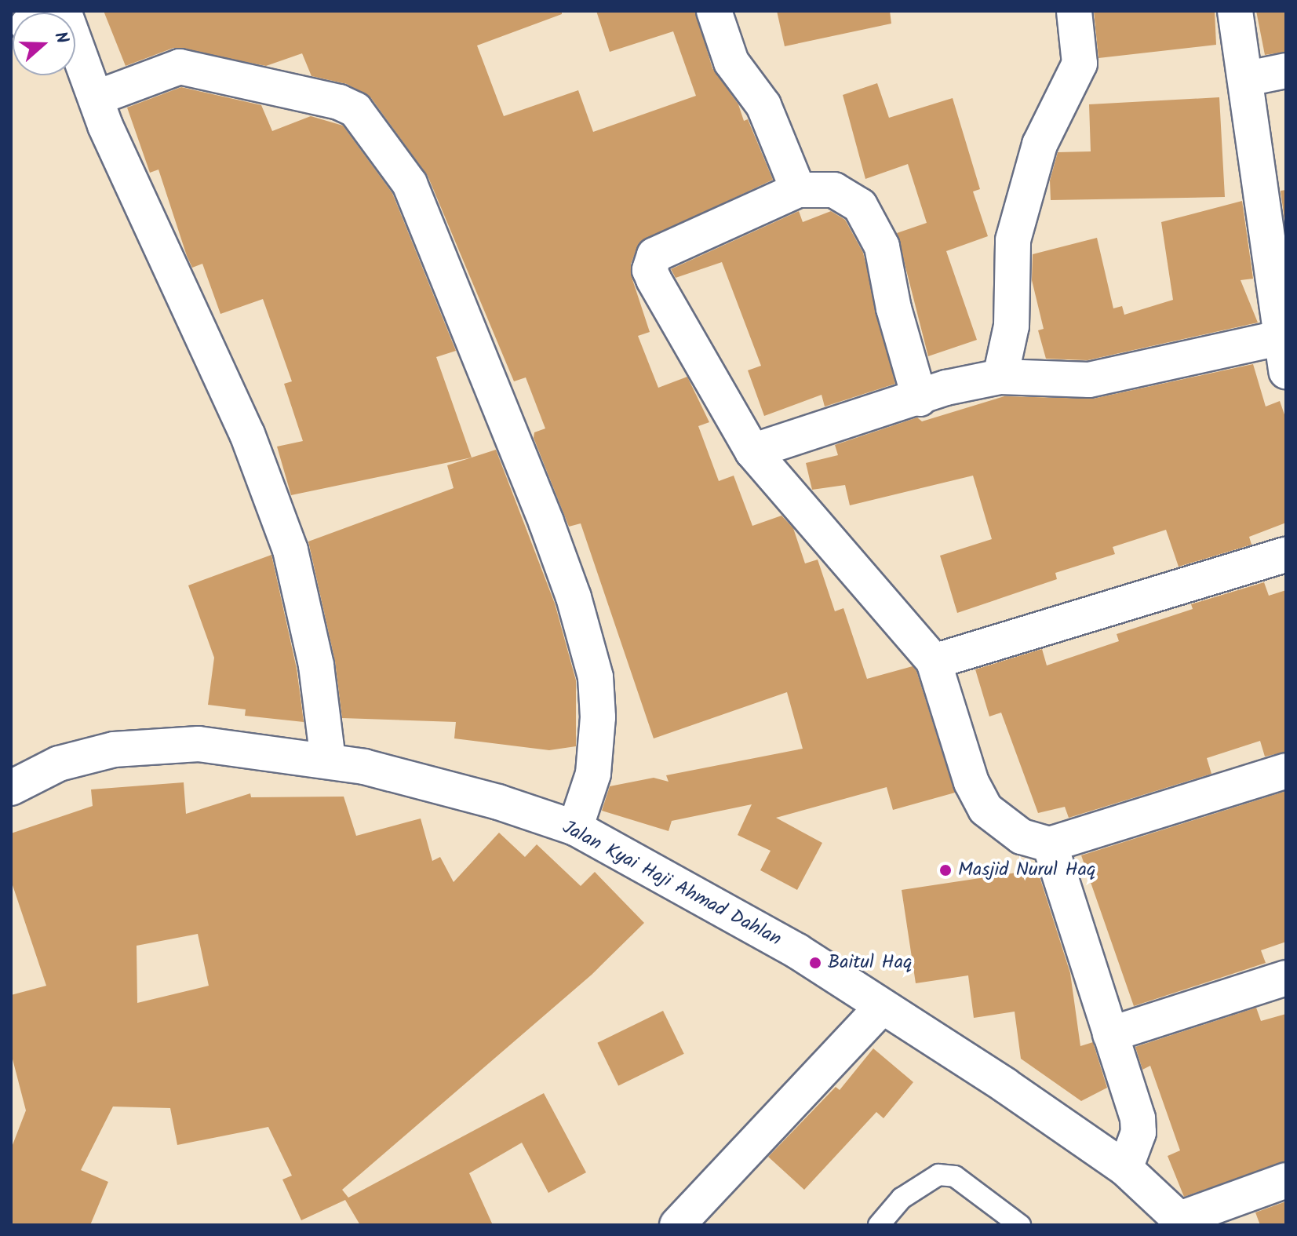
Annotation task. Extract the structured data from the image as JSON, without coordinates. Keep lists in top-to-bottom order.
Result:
{
  "streets": {
    "street": ["Jalan Kyai Haji Ahmad Dahlan"]
  },
  "places": ["Masjid Nurul Haq", "Baitul Haq"],
  "north": "right"
}
